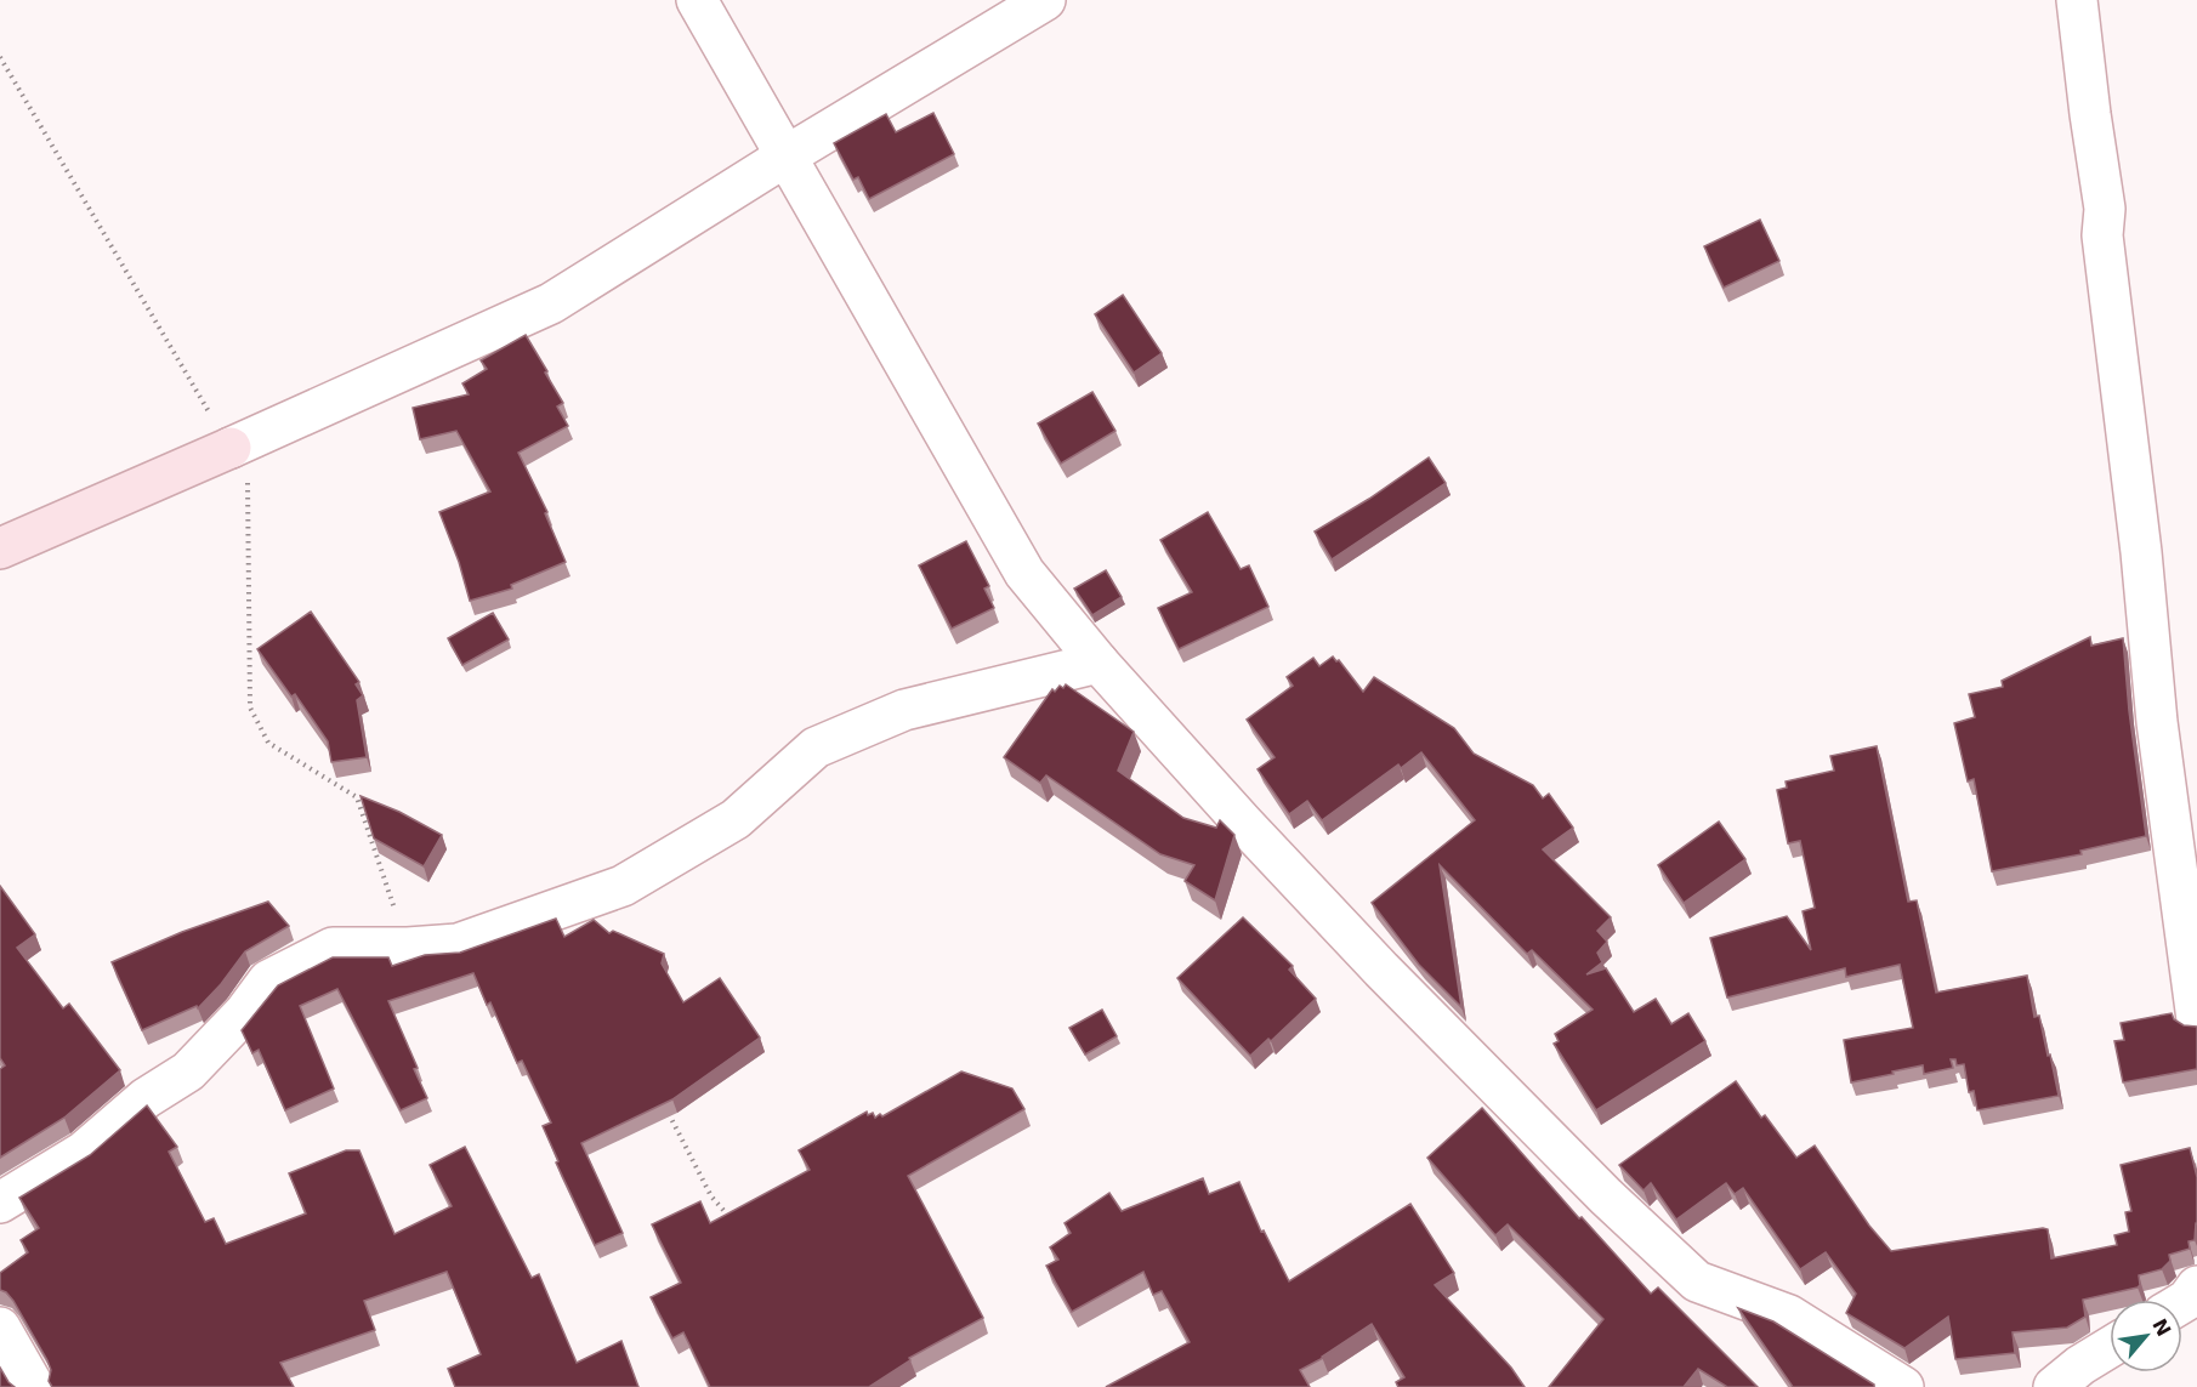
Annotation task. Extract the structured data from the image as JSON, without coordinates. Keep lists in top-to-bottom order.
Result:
{
  "north": "top right"
}
